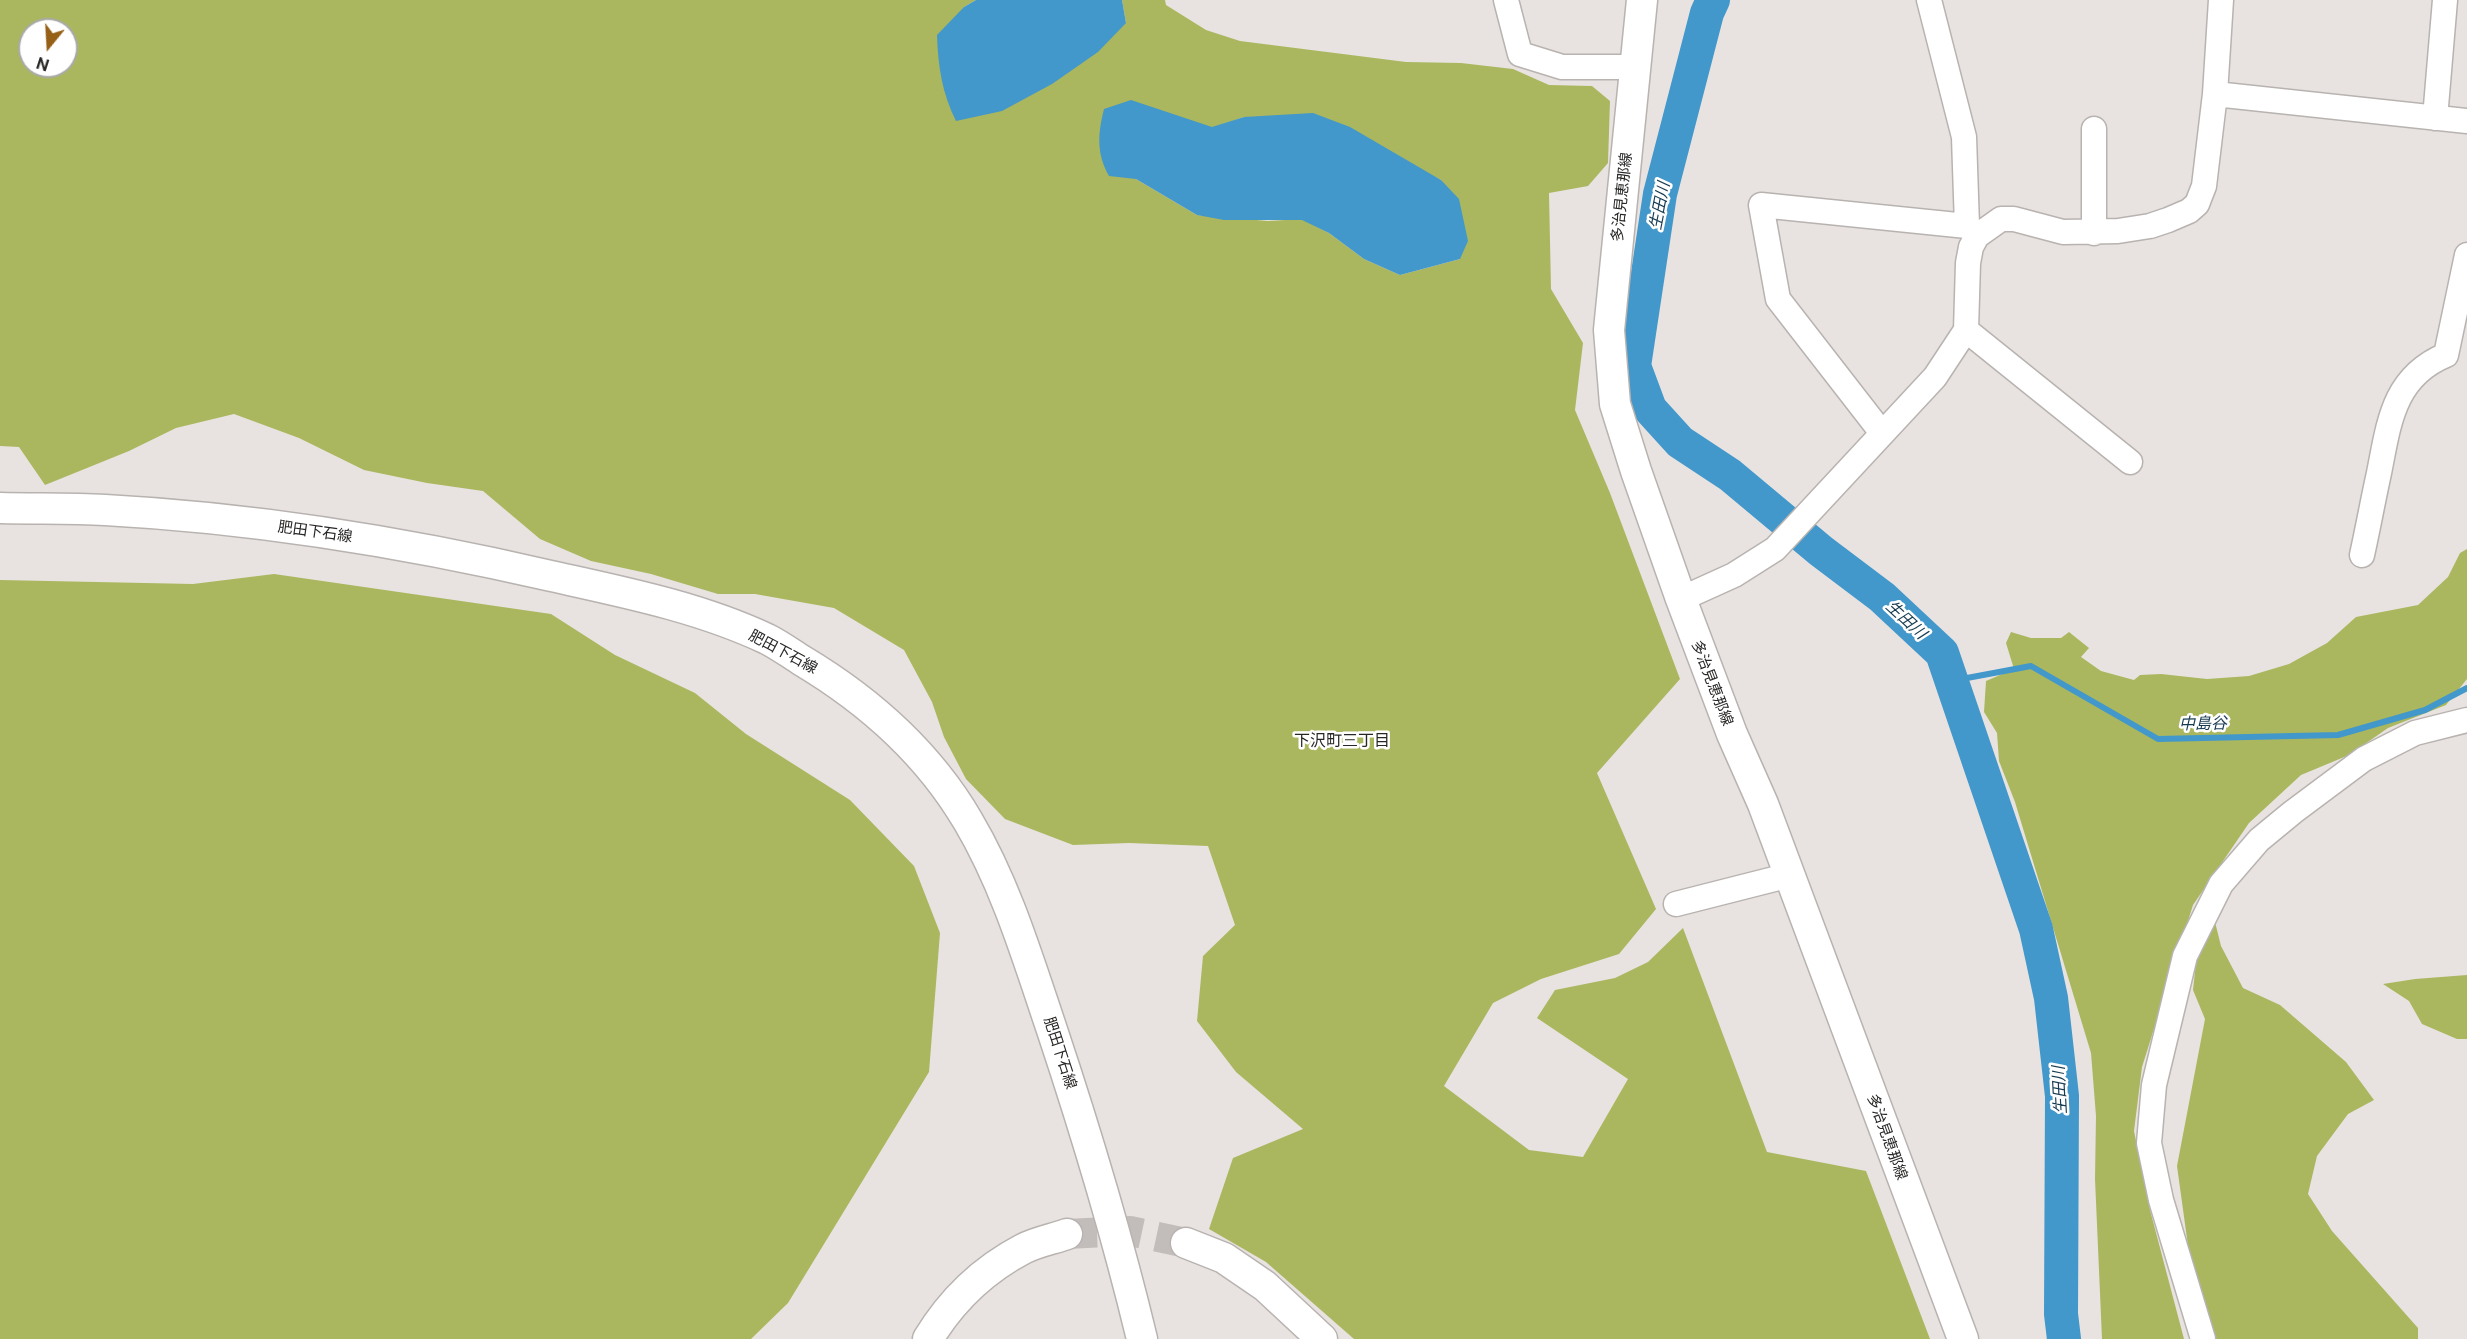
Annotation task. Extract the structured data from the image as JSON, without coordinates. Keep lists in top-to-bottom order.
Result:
{
  "streets": {
    "main road": ["多治見恵那線", "肥田下石線"]
  },
  "districts": ["下沢町三丁目"],
  "water": ["生田川", "中島谷"],
  "north": "bottom"
}
